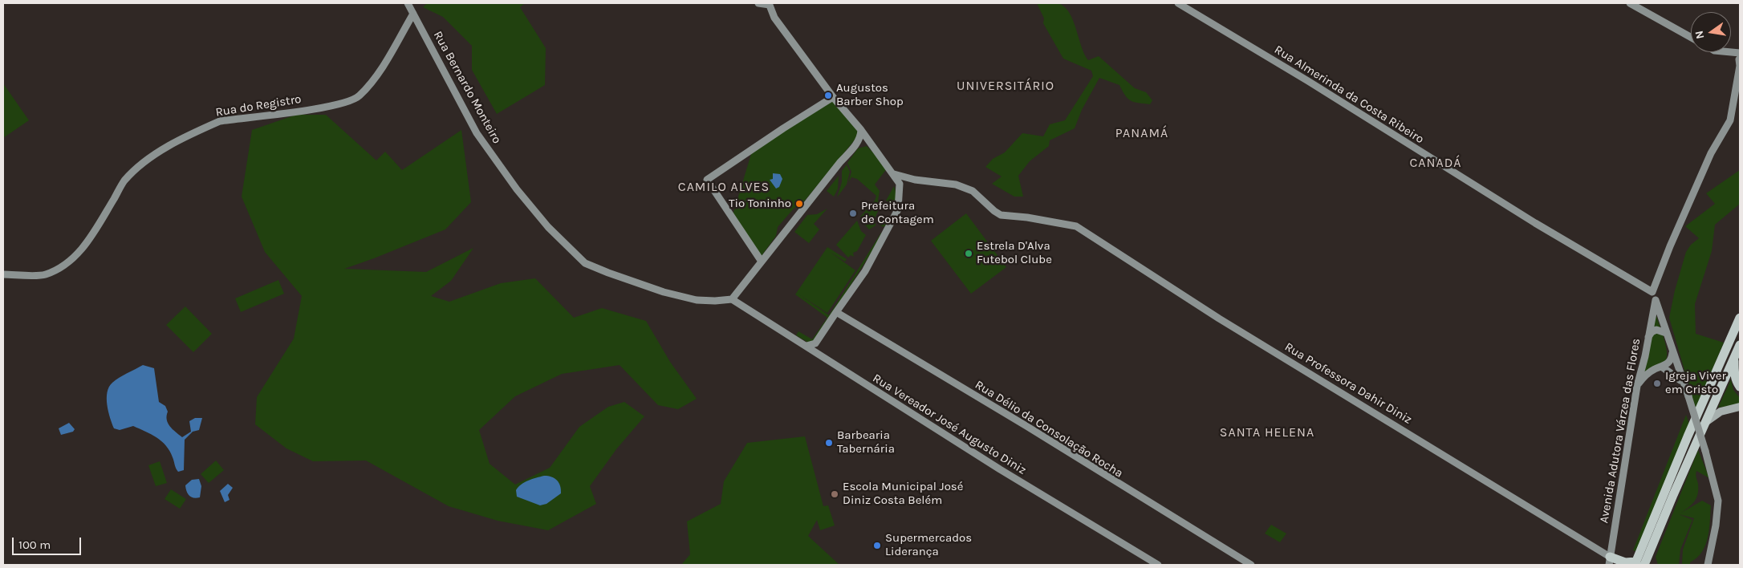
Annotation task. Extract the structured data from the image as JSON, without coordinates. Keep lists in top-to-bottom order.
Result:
{
  "streets": {
    "street": [
      "Rua Bernardo Monteiro",
      "Rua Almerinda da Costa Ribeiro",
      "Rua do Registro",
      "Rua Professora Dahir Diniz",
      "Rua Vereador José Augusto Diniz",
      "Rua Délio da Consolação Rocha",
      "Avenida Adutora Várzea das Flores"
    ]
  },
  "crossings": [
    ["Rua Bernardo Monteiro", "Rua do Registro"],
    ["Rua Bernardo Monteiro", "Rua Vereador José Augusto Diniz"],
    ["Rua Professora Dahir Diniz", "Avenida Adutora Várzea das Flores"]
  ],
  "districts": [
    "UNIVERSITÁRIO",
    "PANAMÁ",
    "CANADÁ",
    "CAMILO ALVES",
    "SANTA HELENA"
  ],
  "places": [
    "Augustos Barber Shop",
    "Tio Toninho",
    "Prefeitura de Contagem",
    "Estrela D'Alva Futebol Clube",
    "Igreja Viver em Cristo",
    "Barbearia Tabernária",
    "Escola Municipal José Diniz Costa Belém",
    "Supermercados Liderança"
  ],
  "scale_bar": "100 m",
  "north": "left"
}
